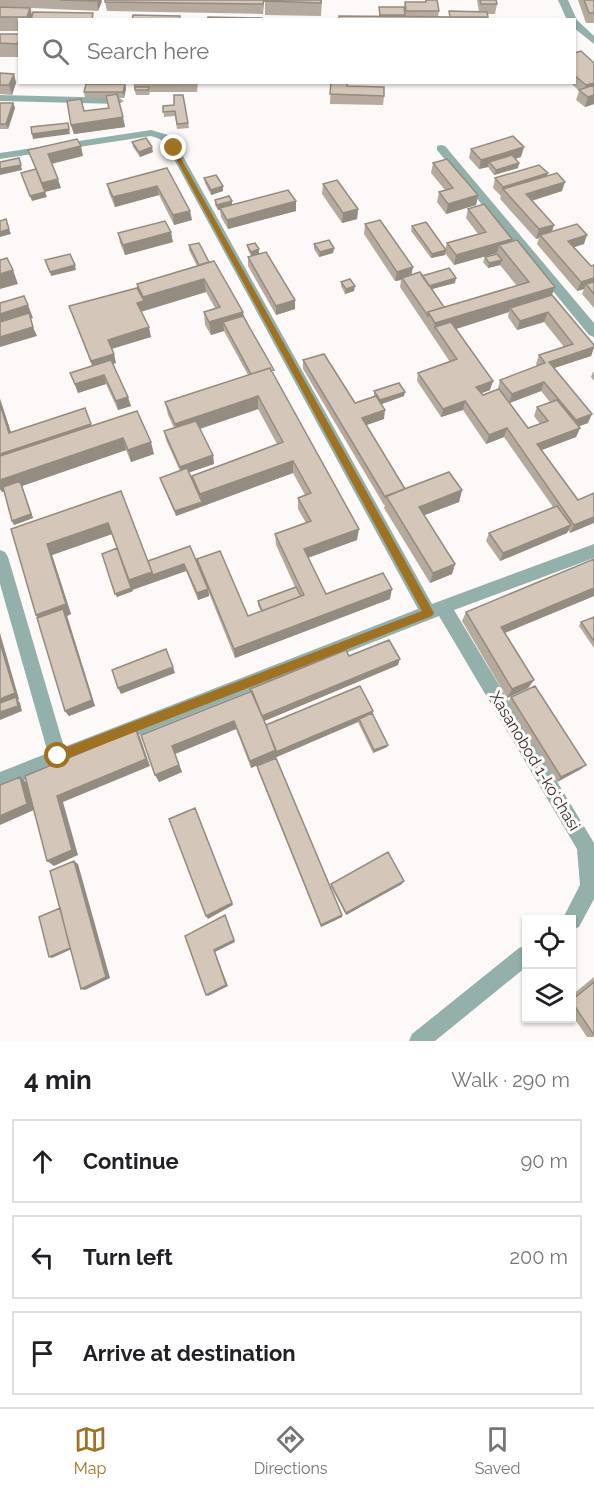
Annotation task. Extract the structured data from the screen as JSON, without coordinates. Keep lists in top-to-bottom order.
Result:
{
  "streets": {
    "street": ["Xasanobod 1-koʻchasi"]
  },
  "page": {
    "search": "Search here",
    "heading": ["4 min", "Walk · 290 m"],
    "list": [
      ["Continue", "90 m"],
      ["Turn left", "200 m"],
      "Arrive at destination"
    ],
    "nav": ["Map", "Directions", "Saved"]
  }
}
